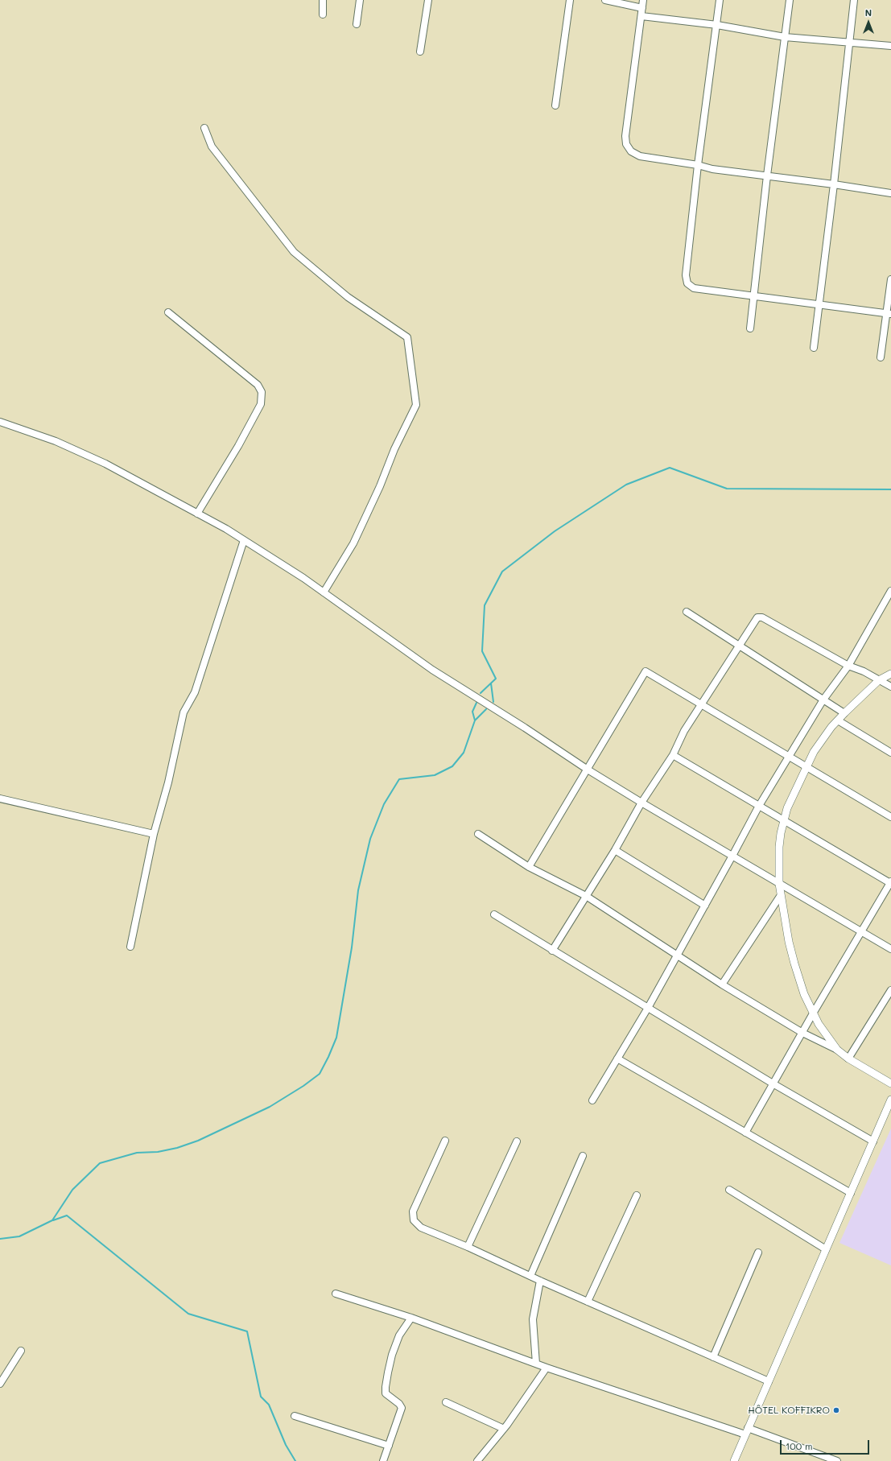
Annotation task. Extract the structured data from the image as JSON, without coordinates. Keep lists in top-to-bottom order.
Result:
{
  "places": ["HÔTEL KOFFIKRO"],
  "scale_bar": "100 m",
  "north": "top"
}
